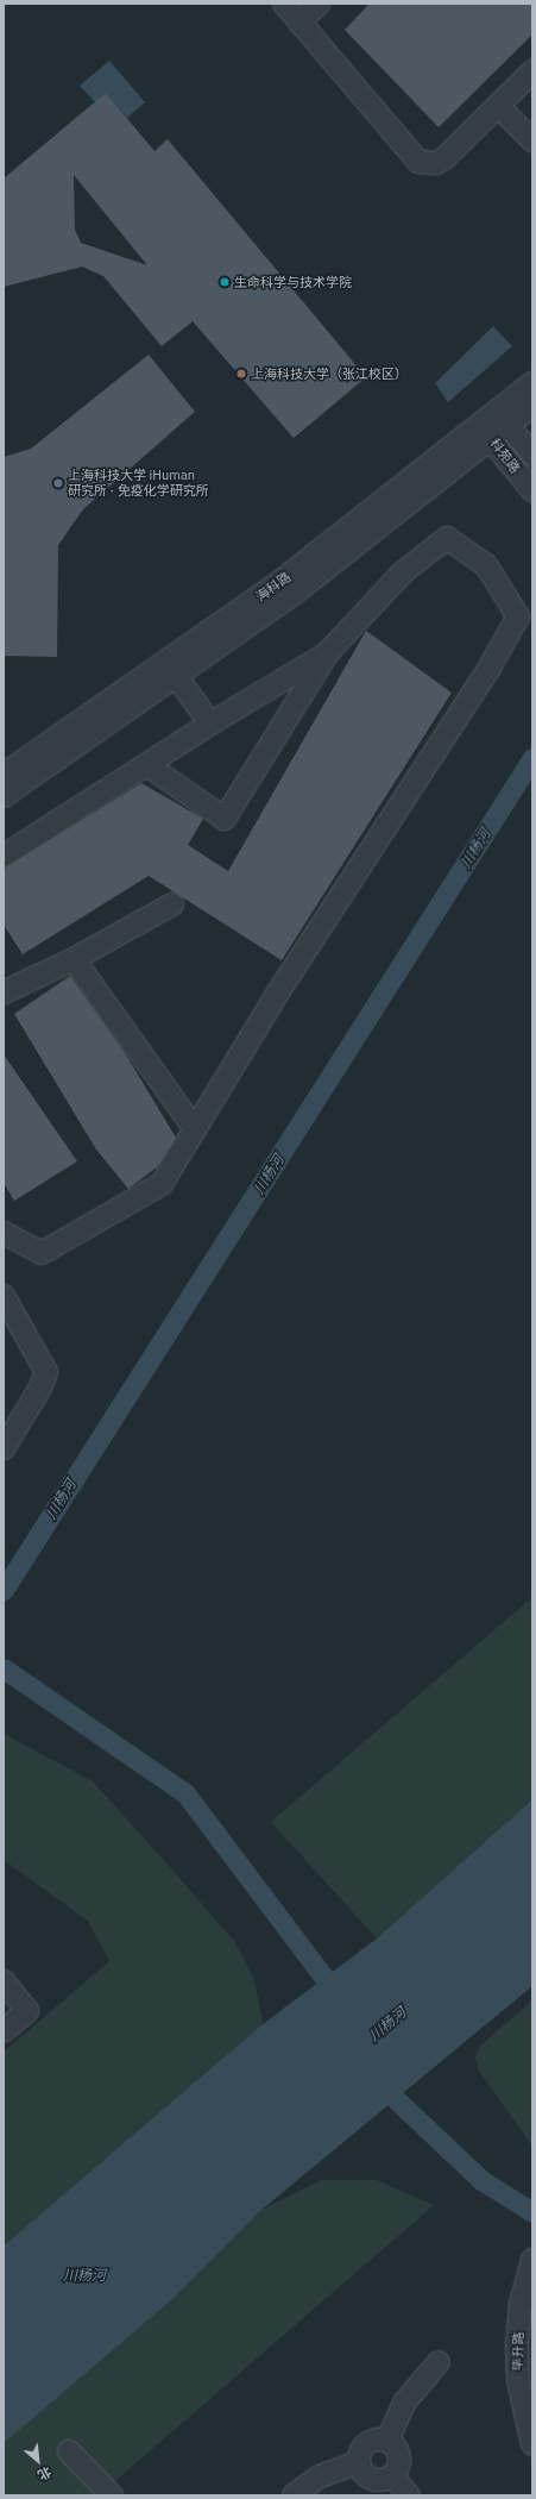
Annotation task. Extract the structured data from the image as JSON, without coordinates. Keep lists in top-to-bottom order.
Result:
{
  "streets": {
    "street": ["科苑路", "海科路", "毕升路"]
  },
  "crossings": [
    ["科苑路", "海科路"]
  ],
  "water": ["川杨河"],
  "places": ["生命科学与技术学院", "上海科技大学（张江校区）", "上海科技大学 iHuman 研究所 · 免疫化学研究所"],
  "north": "bottom right"
}
